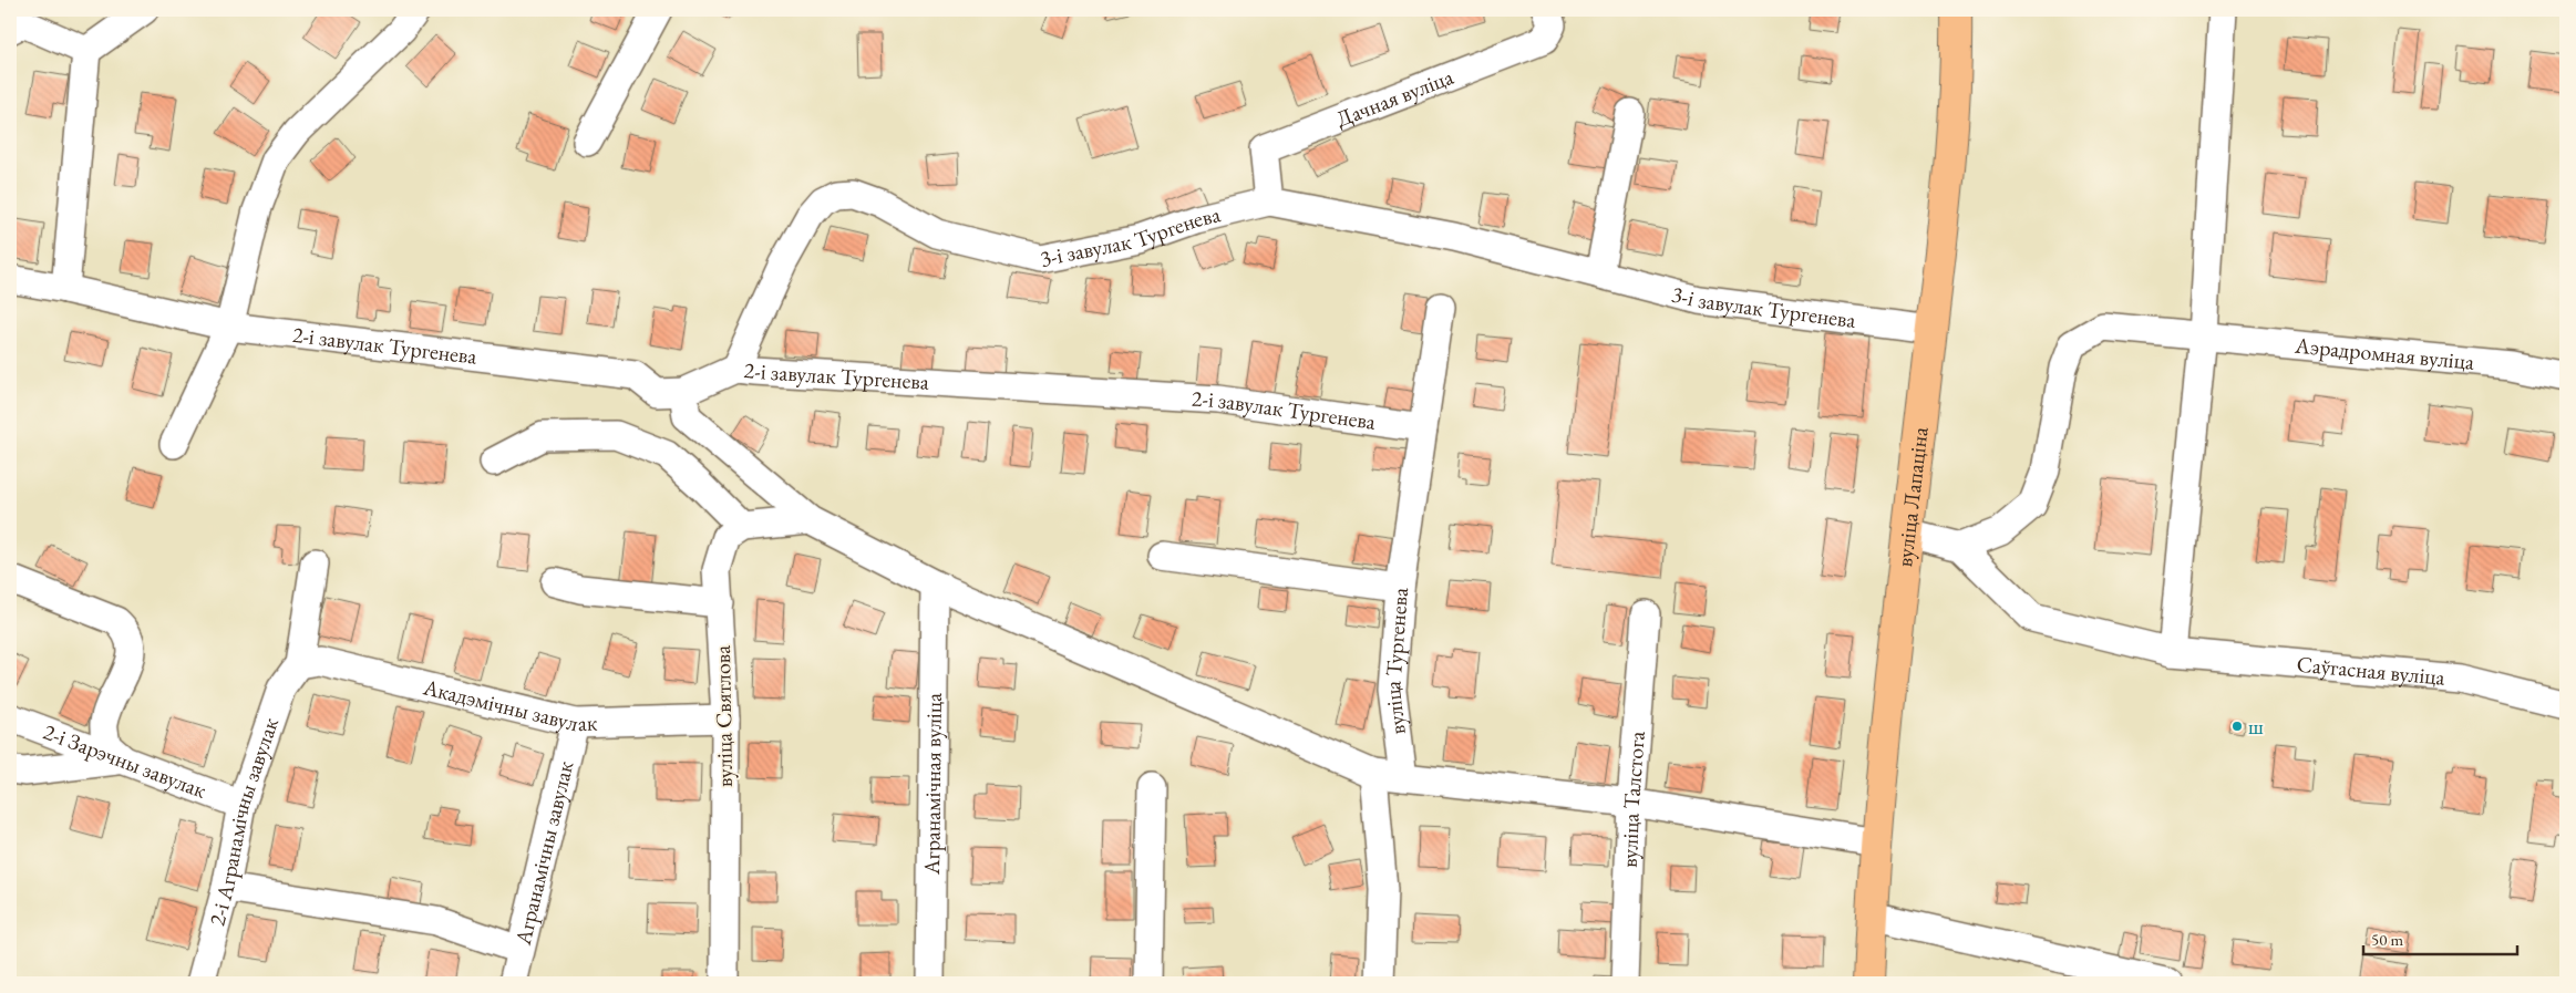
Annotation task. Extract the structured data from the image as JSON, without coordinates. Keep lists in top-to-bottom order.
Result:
{
  "streets": {
    "main road": ["вуліца Лапаціна"],
    "street": [
      "Дачная вуліца",
      "3-і завулак Тургенева",
      "2-і завулак Тургенева",
      "Аэрадромная вуліца",
      "вуліца Тургенева",
      "Саўгасная вуліца",
      "Акадэмічны завулак",
      "вуліца Святлова",
      "2-і Зарэчны завулак",
      "Агранамічная вуліца",
      "вуліца Талстога",
      "2-і Агранамічны завулак",
      "Агранамічны завулак"
    ]
  },
  "crossings": [
    ["Дачная вуліца", "3-і завулак Тургенева"],
    ["3-і завулак Тургенева", "2-і завулак Тургенева"],
    ["3-і завулак Тургенева", "вуліца Лапаціна"],
    ["2-і завулак Тургенева", "вуліца Тургенева"],
    ["Аэрадромная вуліца", "Саўгасная вуліца"],
    ["Акадэмічны завулак", "вуліца Святлова"],
    ["Акадэмічны завулак", "2-і Агранамічны завулак"],
    ["Акадэмічны завулак", "Агранамічны завулак"],
    ["2-і Зарэчны завулак", "2-і Агранамічны завулак"]
  ],
  "places": ["ш"],
  "scale_bar": "50 m"
}
